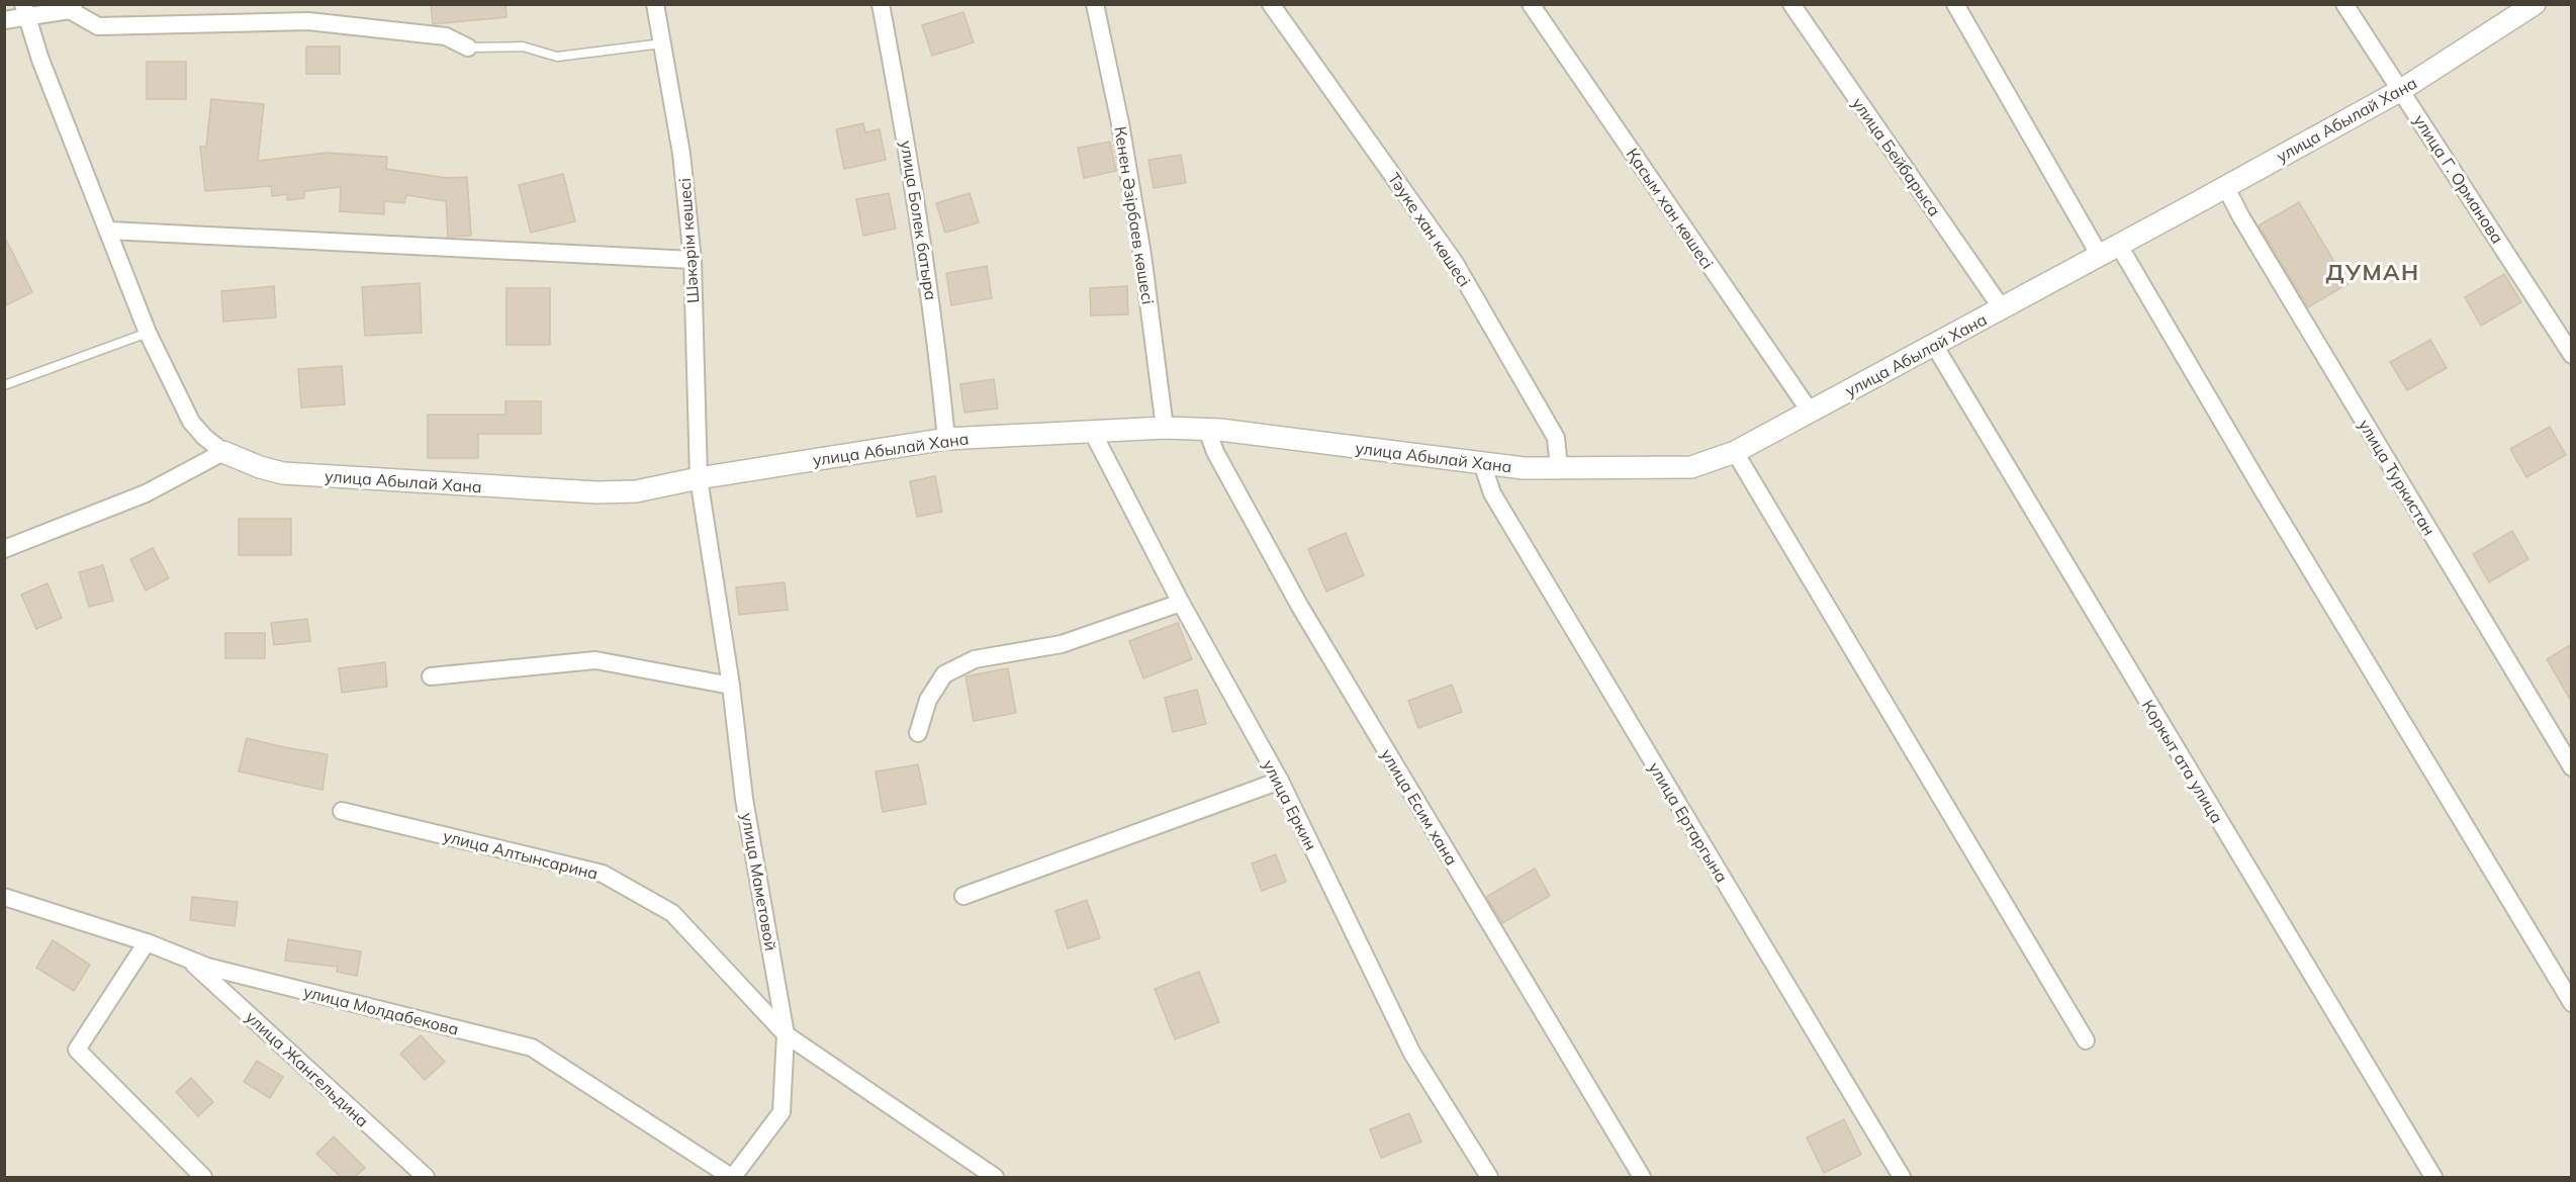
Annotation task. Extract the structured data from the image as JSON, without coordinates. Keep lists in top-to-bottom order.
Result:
{
  "streets": {
    "street": [
      "улица Абылай Хана",
      "улица Бейбарыса",
      "улица Г. Орманова",
      "Қасым хан көшесі",
      "Кенен Әзірбаев көшесі",
      "улица Болек батыра",
      "Тәуке хан көшесі",
      "Шәкәрім көшесі",
      "улица Туркистан",
      "Коркыт ата улица",
      "улица Еркин",
      "улица Есим хана",
      "улица Ертаргына",
      "улица Алтынсарина",
      "улица Маметовой",
      "улица Молдабекова",
      "улица Жангельдина"
    ]
  },
  "crossings": [
    ["улица Абылай Хана", "улица Бейбарыса"],
    ["улица Абылай Хана", "улица Г. Орманова"],
    ["улица Абылай Хана", "Қасым хан көшесі"],
    ["улица Абылай Хана", "Кенен Әзірбаев көшесі"],
    ["улица Абылай Хана", "улица Болек батыра"],
    ["улица Абылай Хана", "Тәуке хан көшесі"],
    ["улица Абылай Хана", "Шәкәрім көшесі"],
    ["улица Абылай Хана", "улица Туркистан"],
    ["улица Абылай Хана", "Коркыт ата улица"],
    ["улица Абылай Хана", "улица Еркин"],
    ["улица Абылай Хана", "улица Есим хана"],
    ["улица Абылай Хана", "улица Ертаргына"],
    ["улица Абылай Хана", "улица Маметовой"],
    ["Шәкәрім көшесі", "улица Маметовой"],
    ["улица Алтынсарина", "улица Маметовой"],
    ["улица Маметовой", "улица Молдабекова"],
    ["улица Молдабекова", "улица Жангельдина"]
  ],
  "districts": ["ДУМАН"]
}
